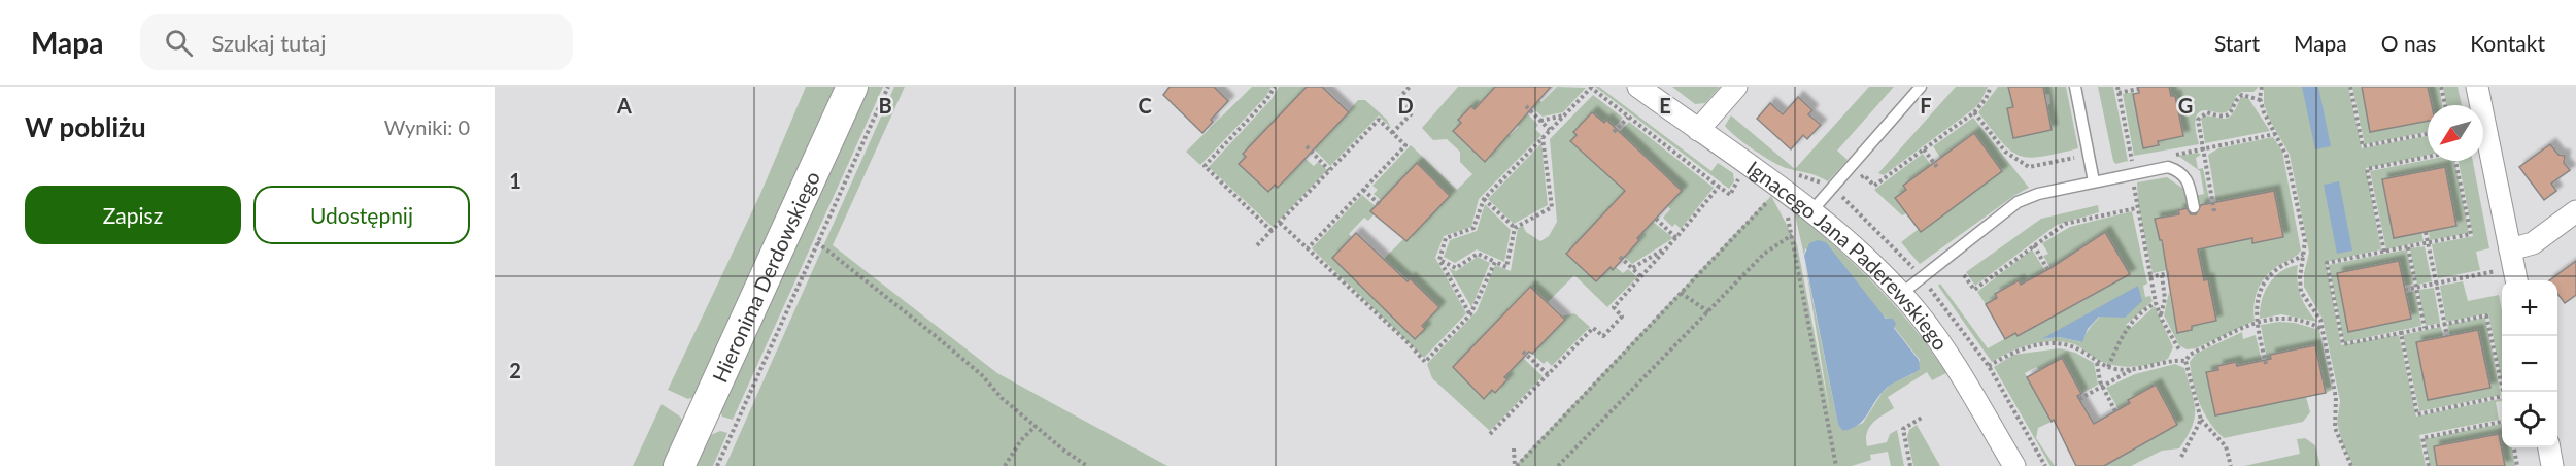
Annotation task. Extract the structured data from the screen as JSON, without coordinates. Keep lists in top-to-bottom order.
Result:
{
  "streets": {
    "main road": ["Hieronima Derdowskiego"],
    "street": ["Ignacego Jana Paderewskiego"]
  },
  "north": "bottom left",
  "page": {
    "header": "Mapa",
    "search": "Szukaj tutaj",
    "nav": [
      "Start",
      "Mapa",
      "O nas",
      "Kontakt"
    ],
    "heading": ["W pobliżu", "Wyniki: 0"],
    "buttons": ["Zapisz", "Udostępnij"],
    "map_buttons": ["+", "−"]
  },
  "grid": {
    "columns": [
      "A",
      "B",
      "C",
      "D",
      "E",
      "F",
      "G"
    ],
    "rows": ["1", "2"]
  }
}
